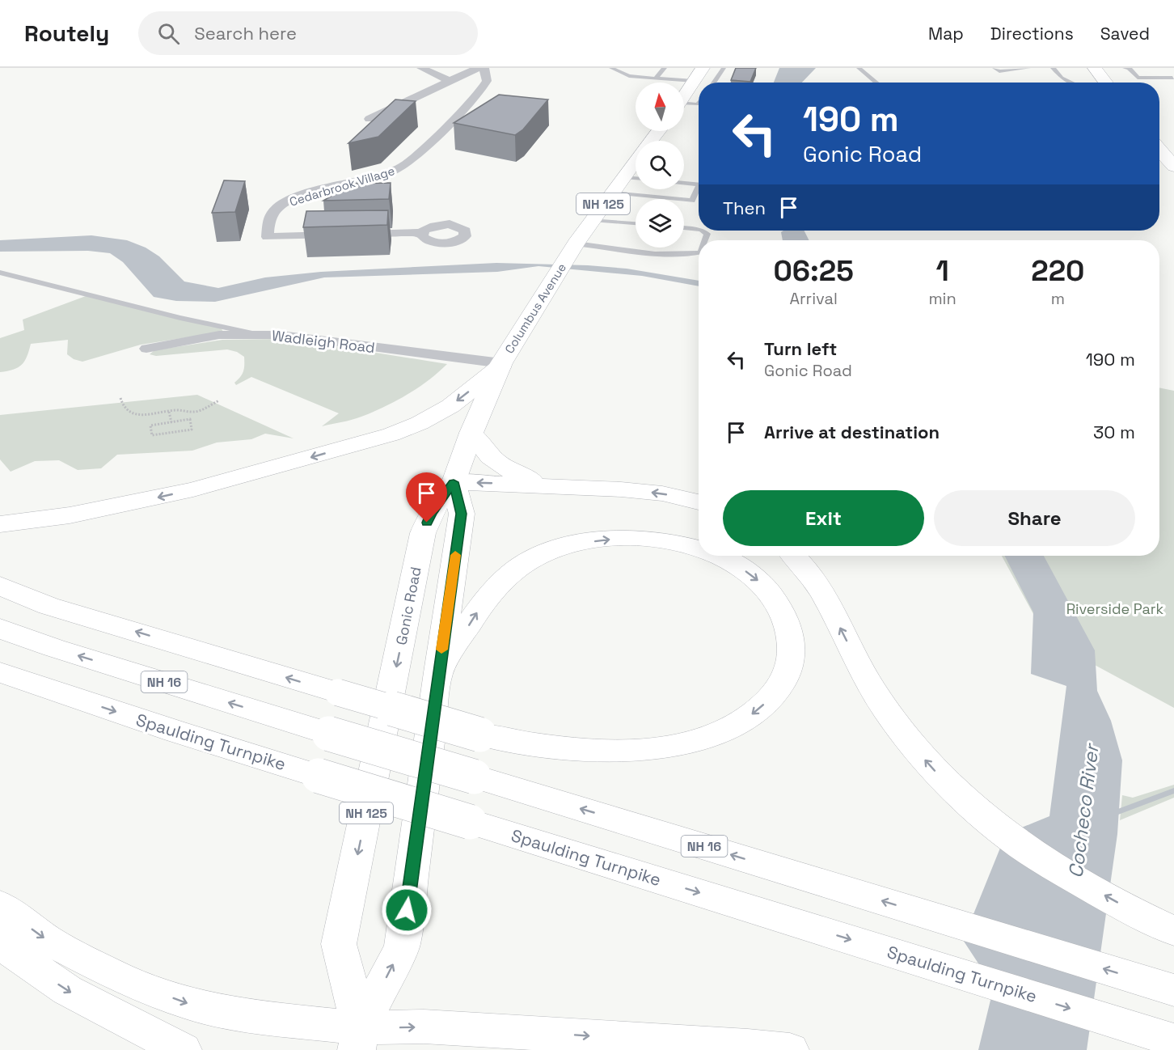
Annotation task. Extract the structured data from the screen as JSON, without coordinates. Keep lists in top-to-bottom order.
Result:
{
  "streets": {
    "main road": [
      "NH 125",
      "Columbus Avenue",
      "Gonic Road",
      "NH 16",
      "Spaulding Turnpike"
    ],
    "street": ["Cedarbrook Village", "Wadleigh Road"]
  },
  "crossings": [
    ["Columbus Avenue", "Wadleigh Road"],
    ["Columbus Avenue", "Gonic Road"]
  ],
  "water": ["Cocheco River"],
  "parks": ["Riverside Park"],
  "north": "top",
  "page": {
    "header": "Routely",
    "search": "Search here",
    "nav": ["Map", "Directions", "Saved"],
    "turn": ["190 m", "Gonic Road"],
    "then": "Then",
    "eta": [
      "06:25",
      "Arrival",
      "1",
      "min",
      "220",
      "m"
    ],
    "list": [
      {
        "name": "Turn left",
        "note": "Gonic Road",
        "value": "190 m"
      },
      {
        "name": "Arrive at destination",
        "value": "30 m"
      }
    ],
    "buttons": ["Exit", "Share"]
  }
}
